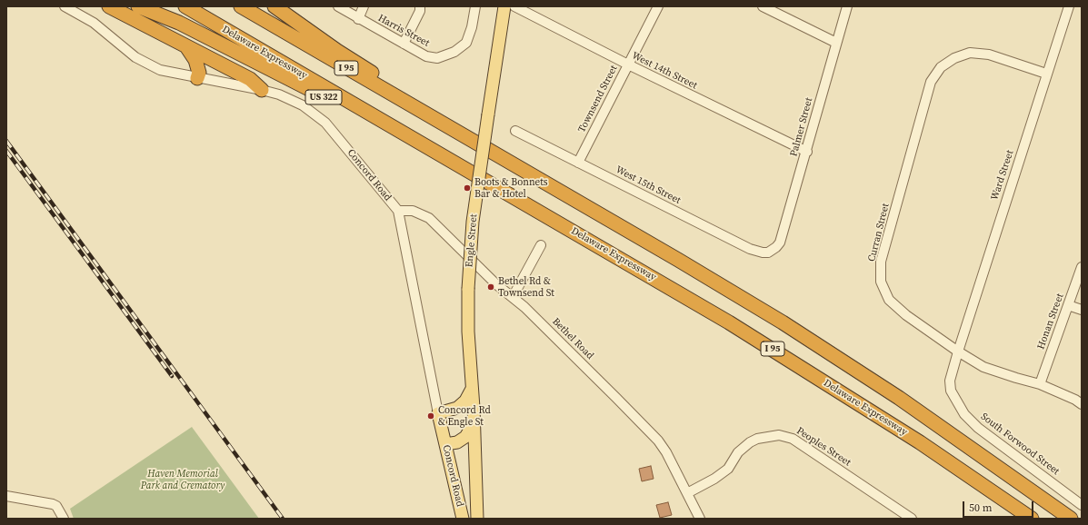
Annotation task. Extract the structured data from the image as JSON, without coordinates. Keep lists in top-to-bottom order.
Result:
{
  "streets": {
    "highway": ["Delaware Expressway", "I 95", "US 322"],
    "main road": ["Concord Road", "Engle Street"],
    "street": [
      "Harris Street",
      "West 14th Street",
      "Townsend Street",
      "Palmer Street",
      "Ward Street",
      "West 15th Street",
      "Curran Street",
      "Honan Street",
      "Bethel Road",
      "South Forwood Street",
      "Peoples Street"
    ]
  },
  "crossings": [
    ["Delaware Expressway", "US 322"],
    ["West 14th Street", "Townsend Street"],
    ["West 14th Street", "Palmer Street"],
    ["Townsend Street", "West 15th Street"],
    ["Palmer Street", "West 15th Street"],
    ["Concord Road", "Bethel Road"],
    ["Ward Street", "Curran Street"],
    ["Ward Street", "South Forwood Street"],
    ["Curran Street", "Honan Street"],
    ["Curran Street", "South Forwood Street"],
    ["Bethel Road", "Peoples Street"]
  ],
  "parks": ["Haven Memorial Park and Crematory"],
  "places": ["Boots & Bonnets Bar & Hotel", "Bethel Rd & Townsend St", "Concord Rd & Engle St"],
  "scale_bar": "50 m"
}
